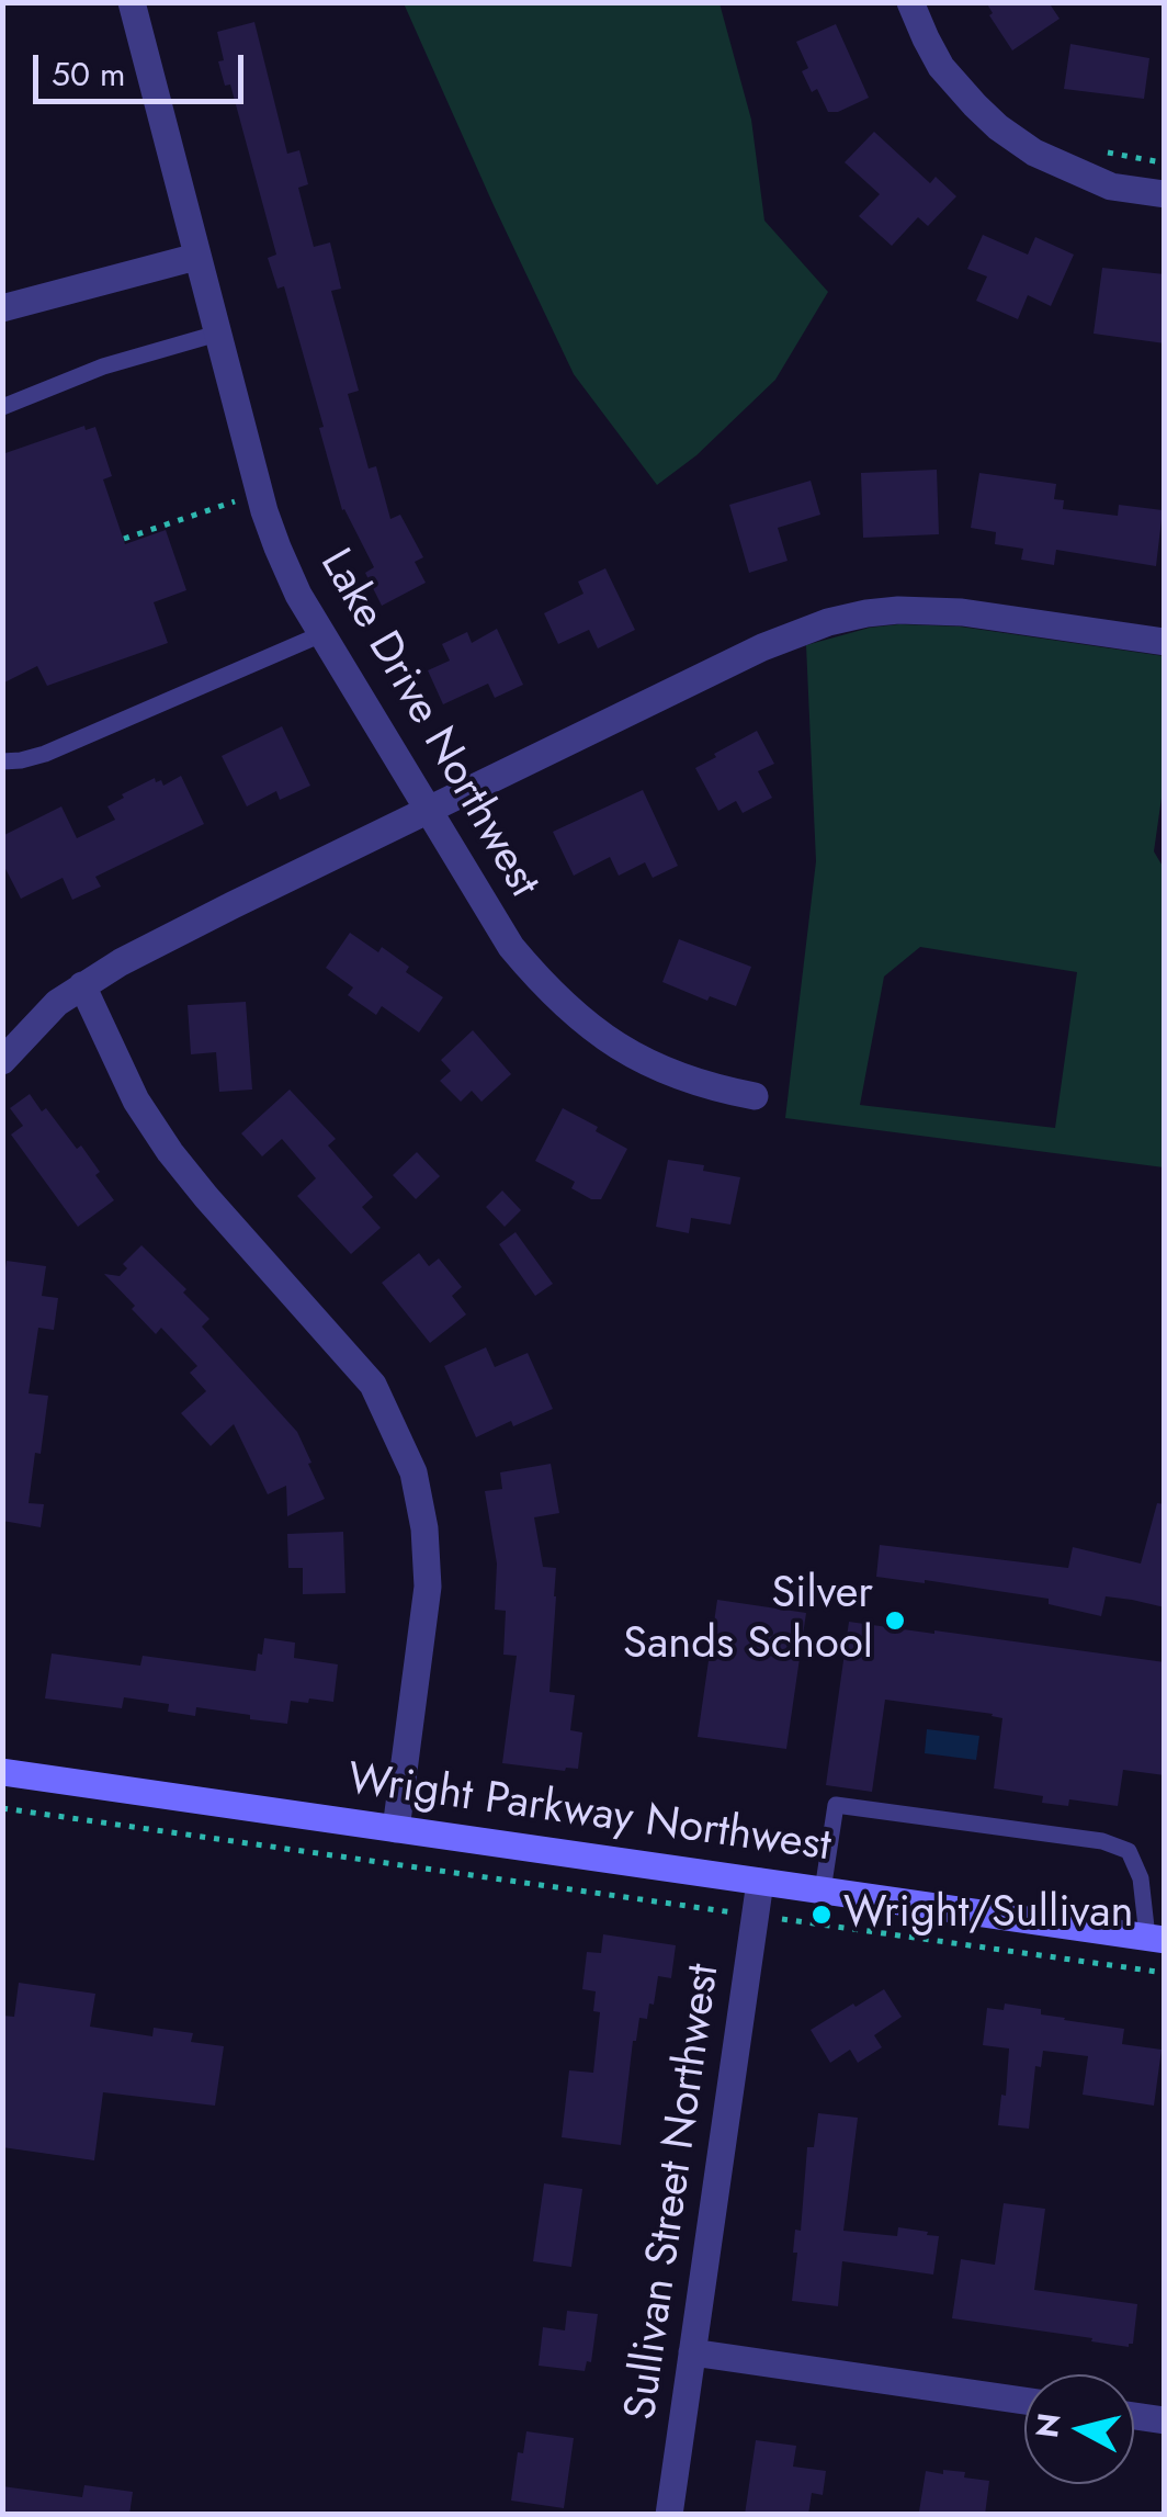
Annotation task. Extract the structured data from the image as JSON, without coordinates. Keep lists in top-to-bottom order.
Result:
{
  "streets": {
    "street": ["Lake Drive Northwest", "Wright Parkway Northwest", "Sullivan Street Northwest"]
  },
  "crossings": [
    ["Wright Parkway Northwest", "Sullivan Street Northwest"]
  ],
  "places": ["Silver Sands School", "Wright/Sullivan"],
  "scale_bar": "50 m",
  "north": "left"
}
